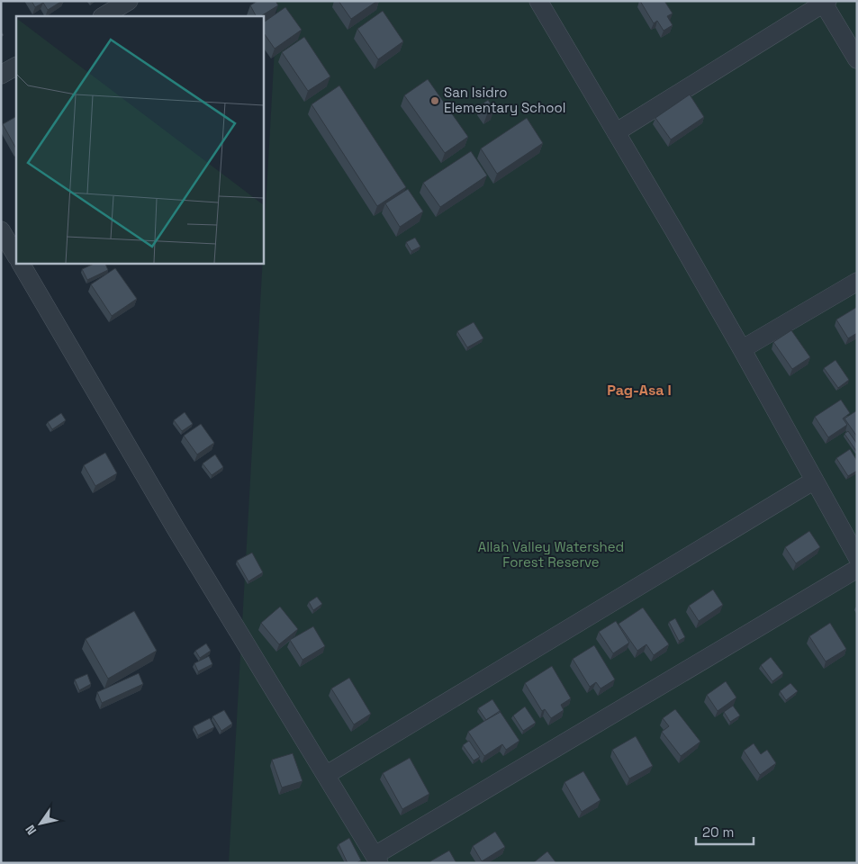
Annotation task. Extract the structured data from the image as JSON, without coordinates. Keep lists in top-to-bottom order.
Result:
{
  "districts": ["Pag-Asa I"],
  "parks": ["Allah Valley Watershed Forest Reserve"],
  "places": ["San Isidro Elementary School"],
  "scale_bar": "20 m",
  "north": "bottom left"
}
